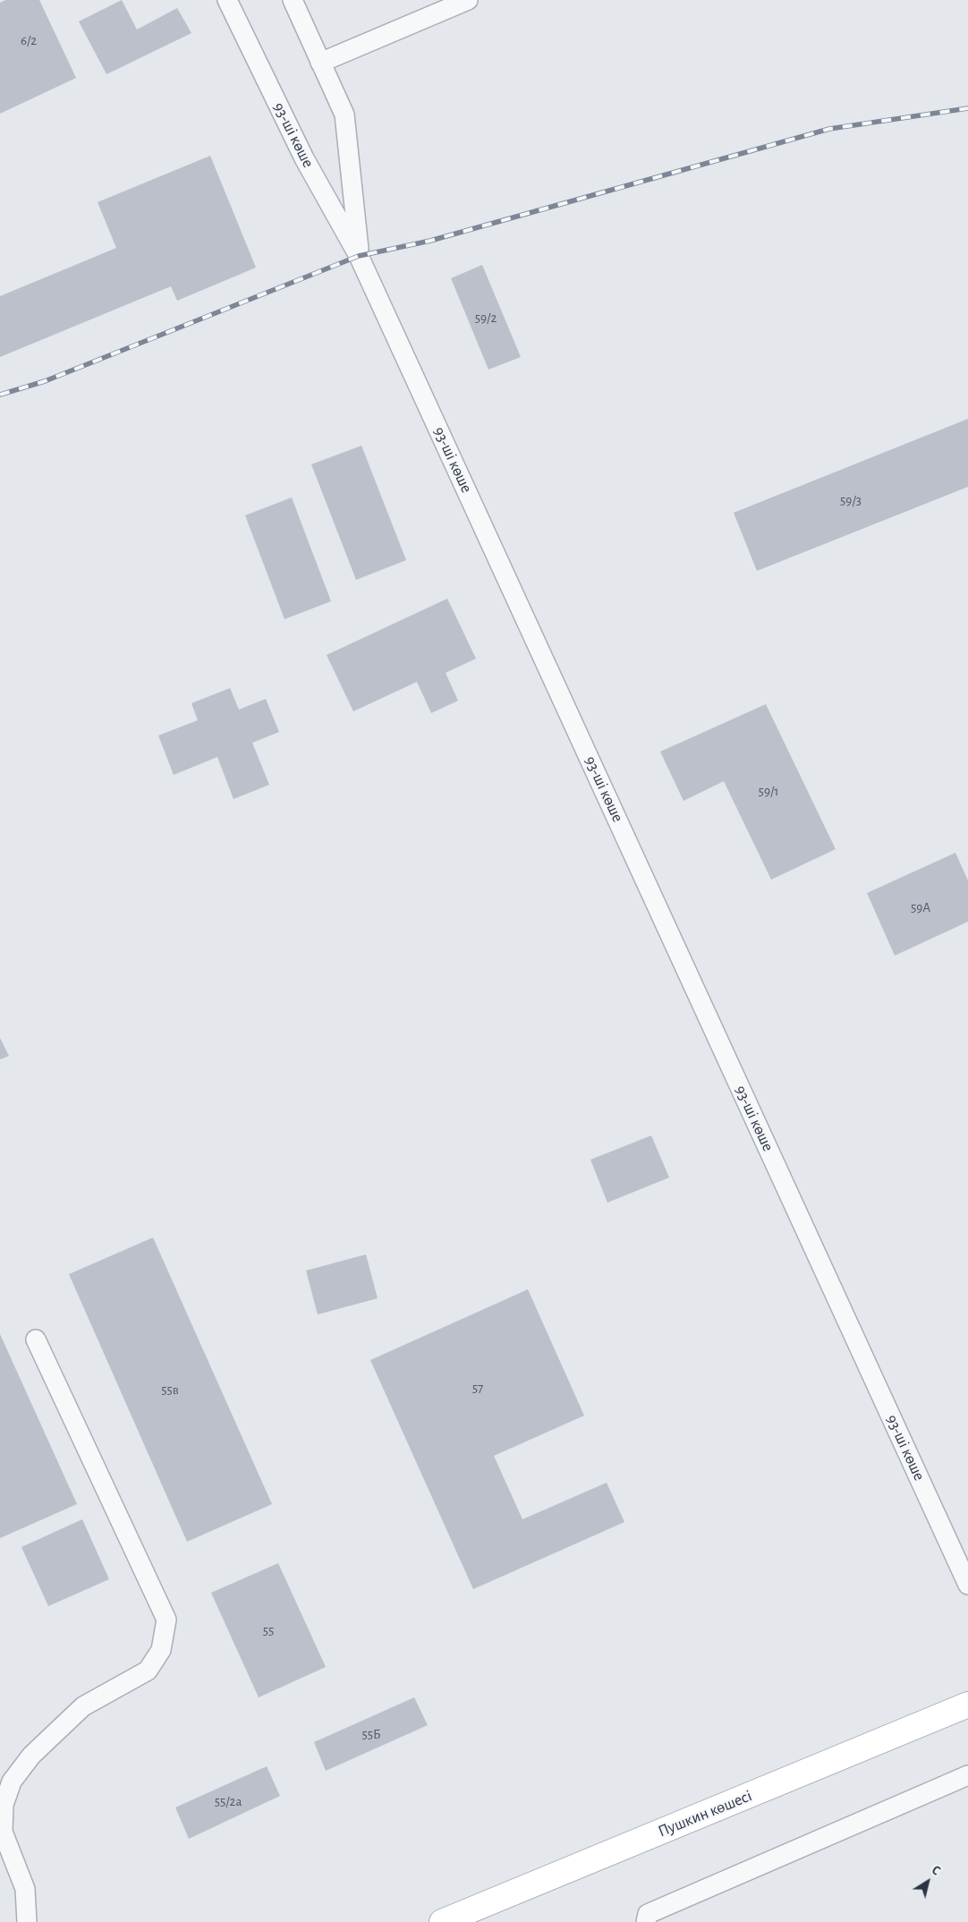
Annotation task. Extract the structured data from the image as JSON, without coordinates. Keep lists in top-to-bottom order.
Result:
{
  "streets": {
    "main road": ["Пушкин көшесі"],
    "lane": ["93-ші көше"]
  },
  "house_numbers": [
    "6/2",
    "59/2",
    "59/3",
    "59/1",
    "59А",
    "57",
    "55в",
    "55",
    "55Б",
    "55/2а"
  ],
  "north": "top right"
}
